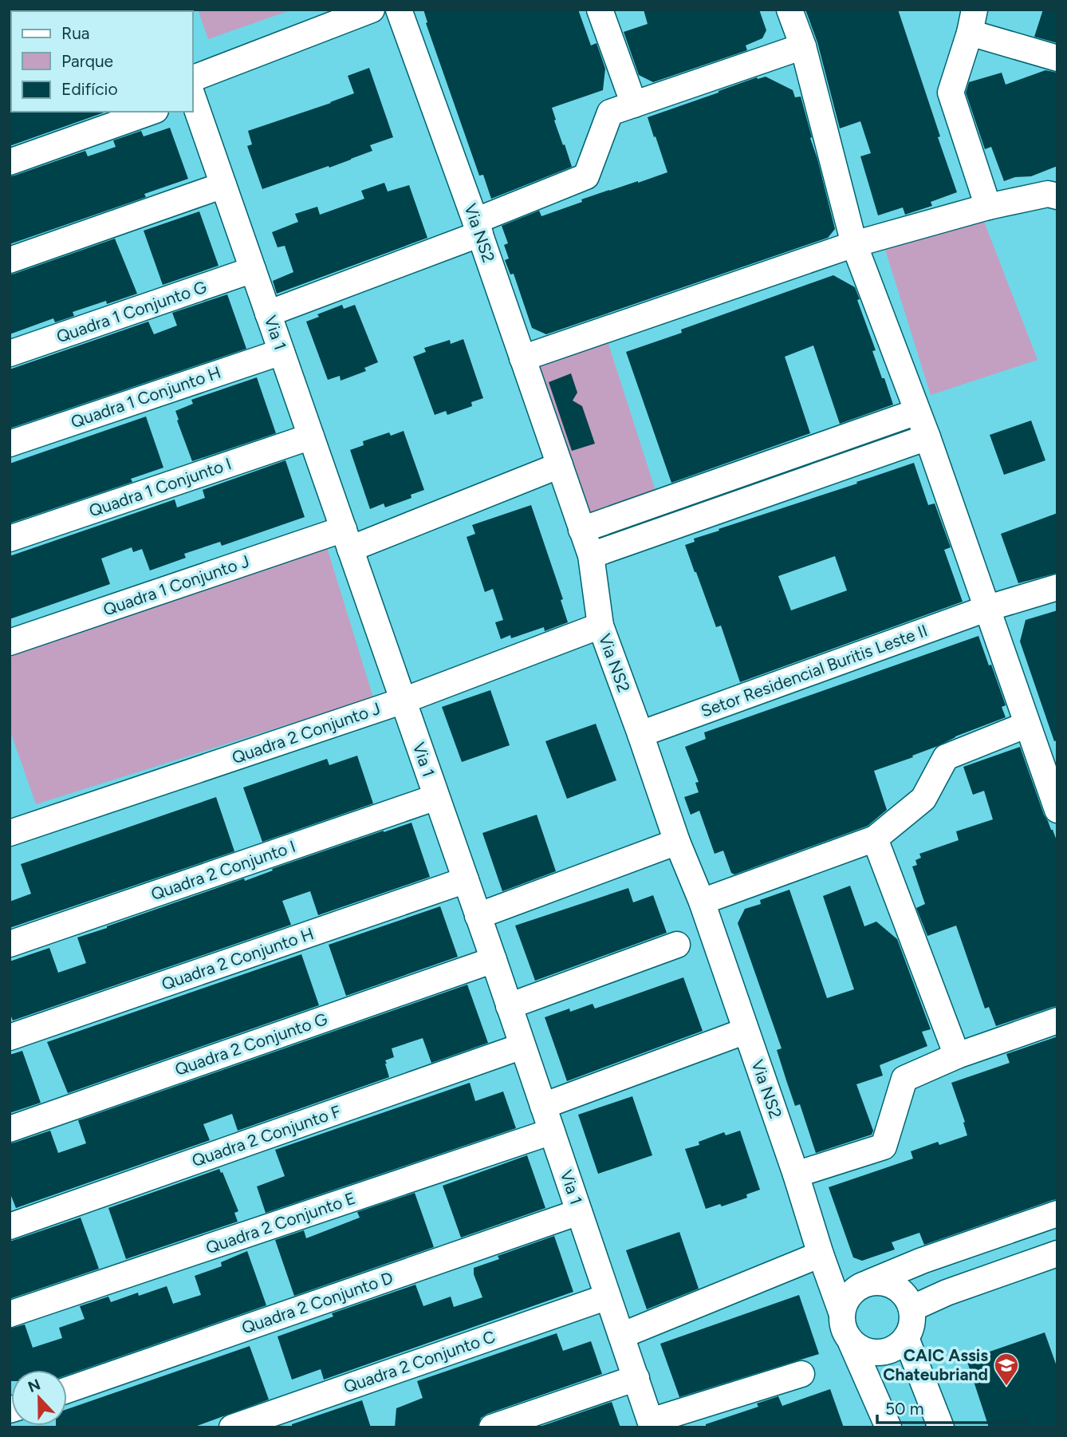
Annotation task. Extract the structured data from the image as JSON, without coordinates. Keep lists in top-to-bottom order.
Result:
{
  "streets": {
    "street": [
      "Via NS2",
      "Quadra 1 Conjunto G",
      "Via 1",
      "Quadra 1 Conjunto H",
      "Quadra 1 Conjunto I",
      "Quadra 1 Conjunto J",
      "Setor Residencial Buritis Leste II",
      "Quadra 2 Conjunto J",
      "Quadra 2 Conjunto I",
      "Quadra 2 Conjunto H",
      "Quadra 2 Conjunto G",
      "Quadra 2 Conjunto F",
      "Quadra 2 Conjunto E",
      "Quadra 2 Conjunto D",
      "Quadra 2 Conjunto C"
    ]
  },
  "crossings": [
    ["Via NS2", "Quadra 1 Conjunto J"],
    ["Via NS2", "Setor Residencial Buritis Leste II"],
    ["Via NS2", "Quadra 2 Conjunto J"],
    ["Quadra 1 Conjunto G", "Via 1"],
    ["Via 1", "Quadra 1 Conjunto H"],
    ["Via 1", "Quadra 1 Conjunto I"],
    ["Via 1", "Quadra 1 Conjunto J"],
    ["Via 1", "Quadra 2 Conjunto J"],
    ["Via 1", "Quadra 2 Conjunto I"],
    ["Via 1", "Quadra 2 Conjunto H"],
    ["Via 1", "Quadra 2 Conjunto G"],
    ["Via 1", "Quadra 2 Conjunto F"],
    ["Via 1", "Quadra 2 Conjunto E"],
    ["Via 1", "Quadra 2 Conjunto D"],
    ["Via 1", "Quadra 2 Conjunto C"]
  ],
  "places": {
    "school or university": ["CAIC Assis Chateubriand"]
  },
  "legend": ["Rua", "Parque", "Edifício"],
  "scale_bar": "50 m",
  "north": "top"
}
